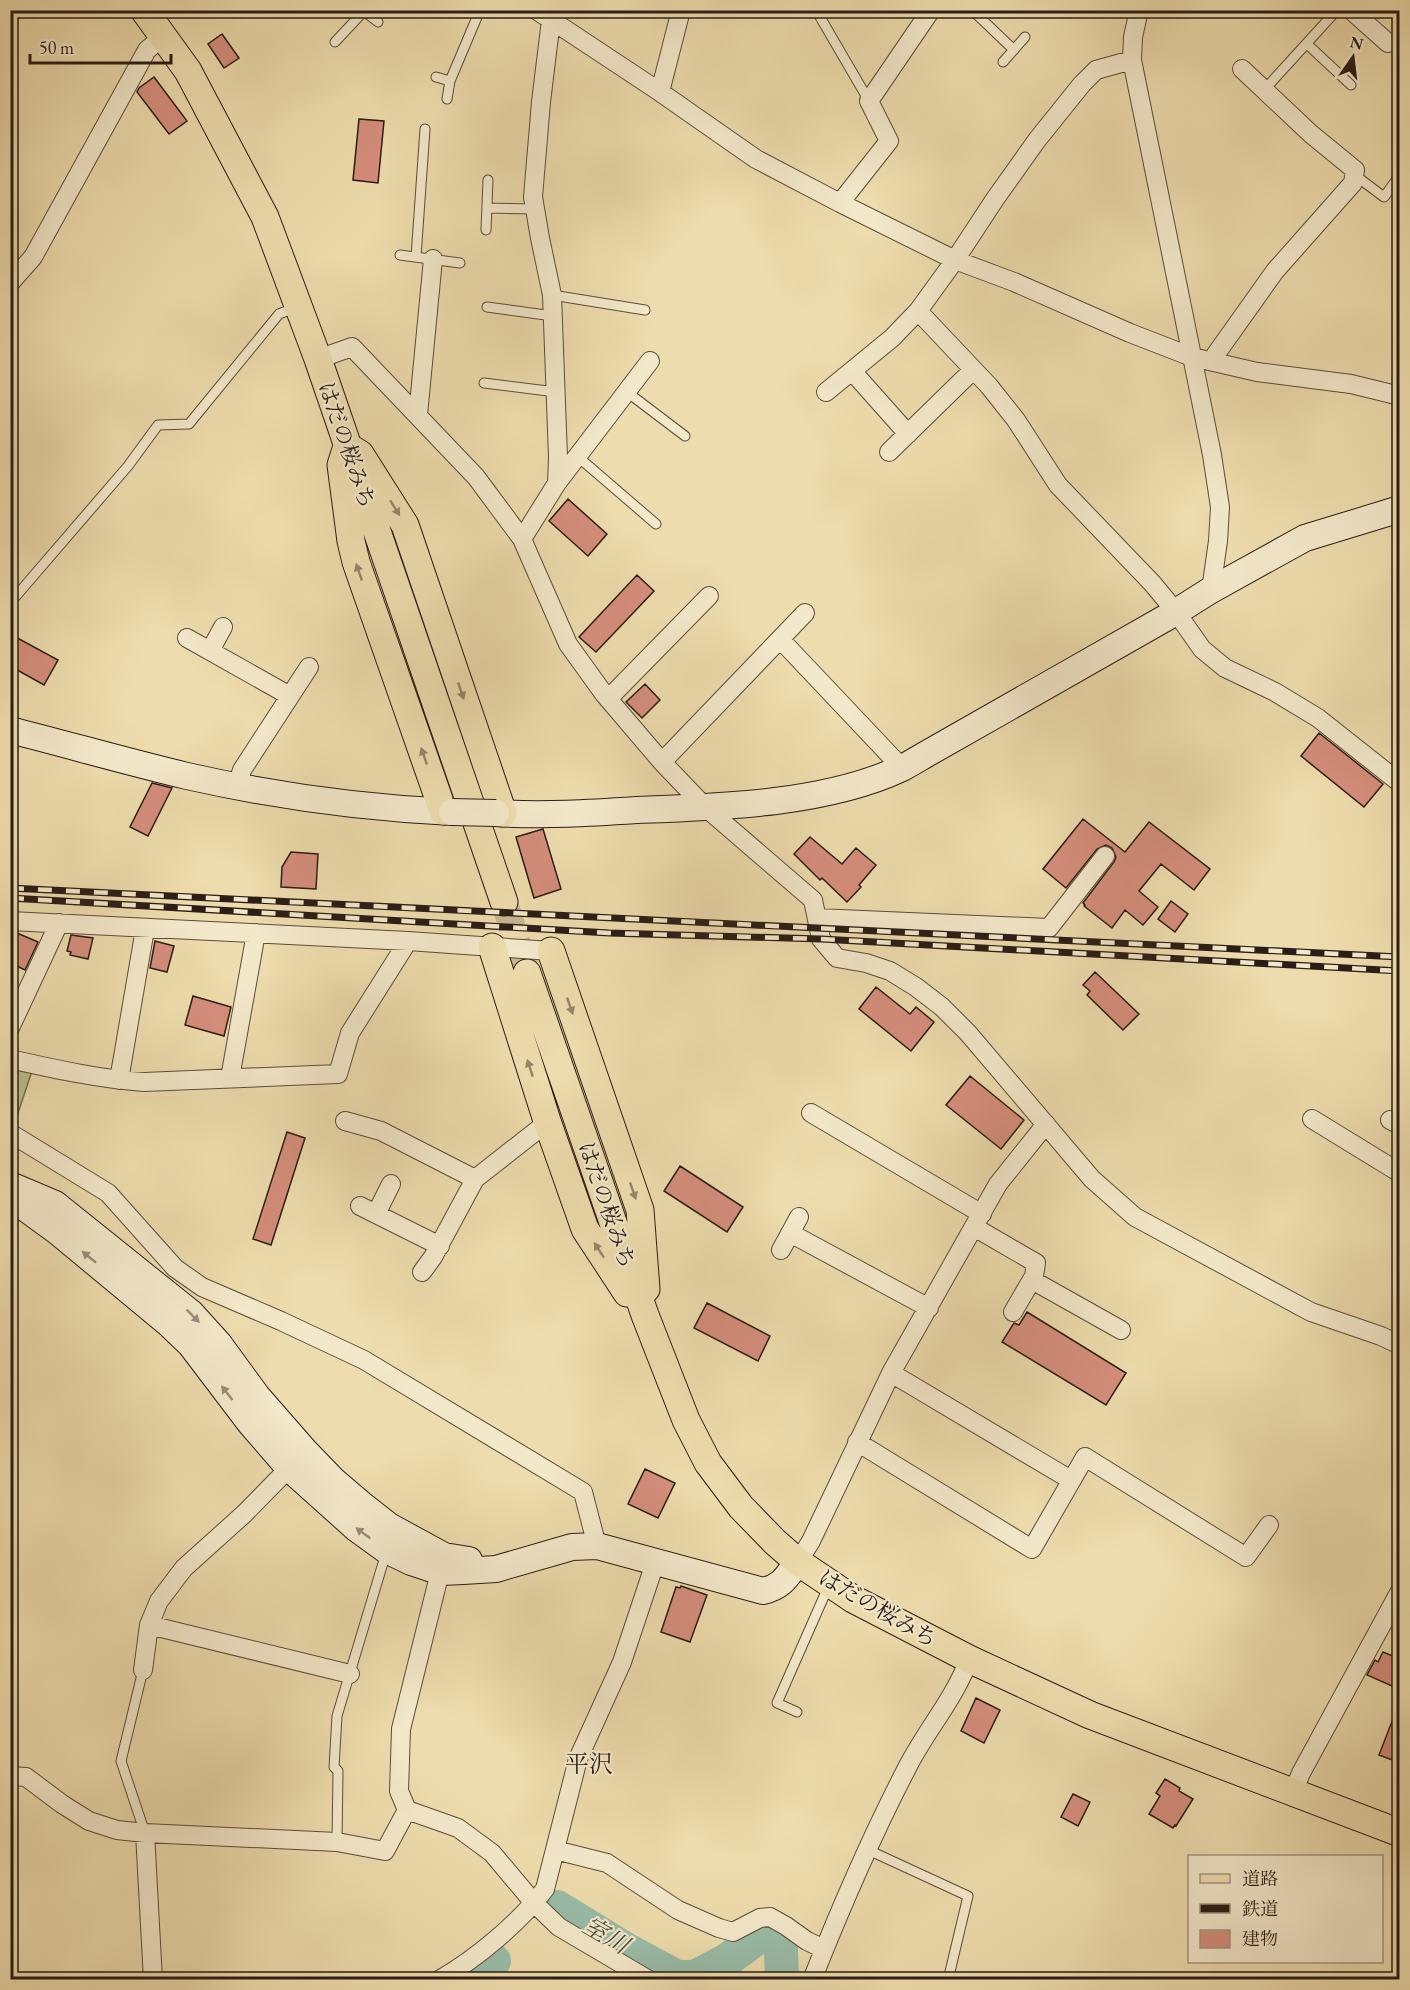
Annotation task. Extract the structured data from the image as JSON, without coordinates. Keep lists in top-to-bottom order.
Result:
{
  "streets": {
    "main road": ["はだの桜みち"]
  },
  "districts": ["平沢"],
  "water": ["室川"],
  "legend": ["道路", "鉄道", "建物"],
  "scale_bar": "50 m",
  "north": "top"
}
